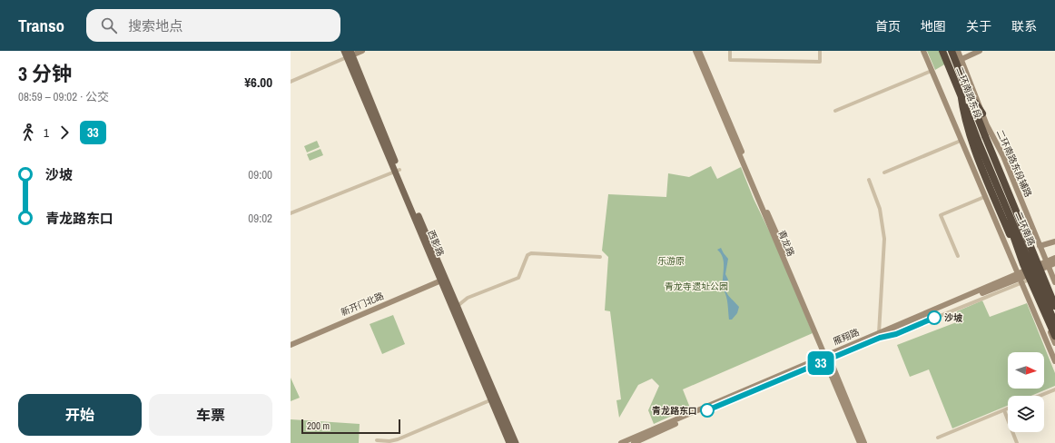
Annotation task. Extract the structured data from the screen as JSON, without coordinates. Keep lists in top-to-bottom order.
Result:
{
  "streets": {
    "highway": ["二环南路东段", "二环南路"],
    "main road": [
      "二环南路东段辅路",
      "西影路",
      "青龙路",
      "新开门北路",
      "雁翔路"
    ]
  },
  "crossings": [
    ["二环南路东段", "二环南路东段辅路"],
    ["二环南路东段", "二环南路"],
    ["二环南路东段辅路", "雁翔路"],
    ["西影路", "新开门北路"],
    ["青龙路", "雁翔路"]
  ],
  "parks": ["乐游原", "青龙寺遗址公园"],
  "places": ["沙坡", "青龙路东口"],
  "lines": ["bus line 33"],
  "scale_bar": "200 m",
  "north": "right",
  "page": {
    "header": "Transo",
    "search": "搜索地点",
    "nav": [
      "首页",
      "地图",
      "关于",
      "联系"
    ],
    "heading": ["3 分钟", "08:59 – 09:02 · 公交", "¥6.00"],
    "on_map": "33",
    "legs": ["1", "33"],
    "list": [
      {
        "name": "沙坡",
        "value": "09:00"
      },
      {
        "name": "青龙路东口",
        "value": "09:02"
      }
    ],
    "buttons": ["开始", "车票"],
    "scale": "200 m"
  }
}
